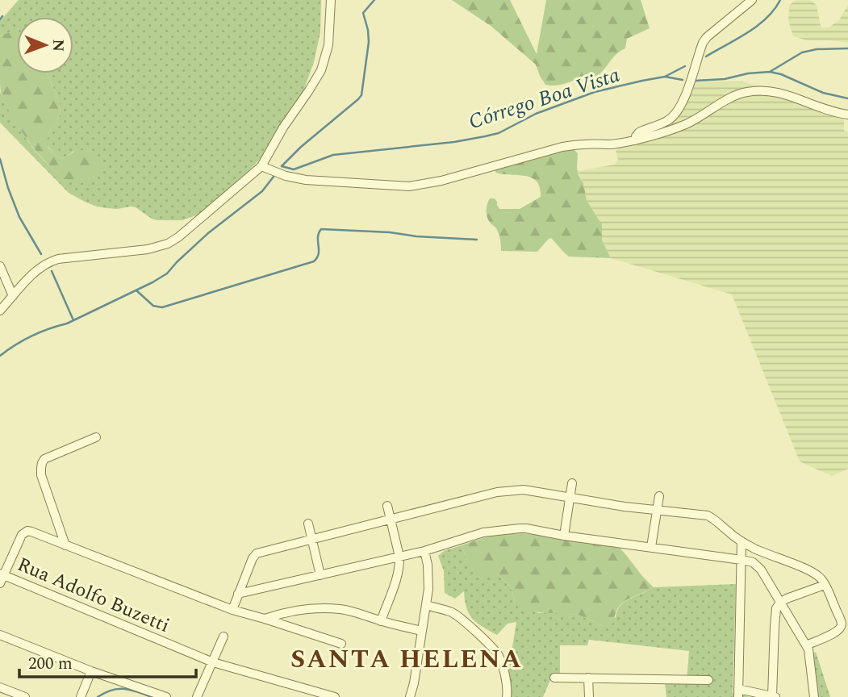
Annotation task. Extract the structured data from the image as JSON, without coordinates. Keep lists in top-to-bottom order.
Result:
{
  "streets": {
    "street": ["Rua Adolfo Buzetti"]
  },
  "districts": ["SANTA HELENA"],
  "water": ["Córrego Boa Vista"],
  "scale_bar": "200 m",
  "north": "right"
}
